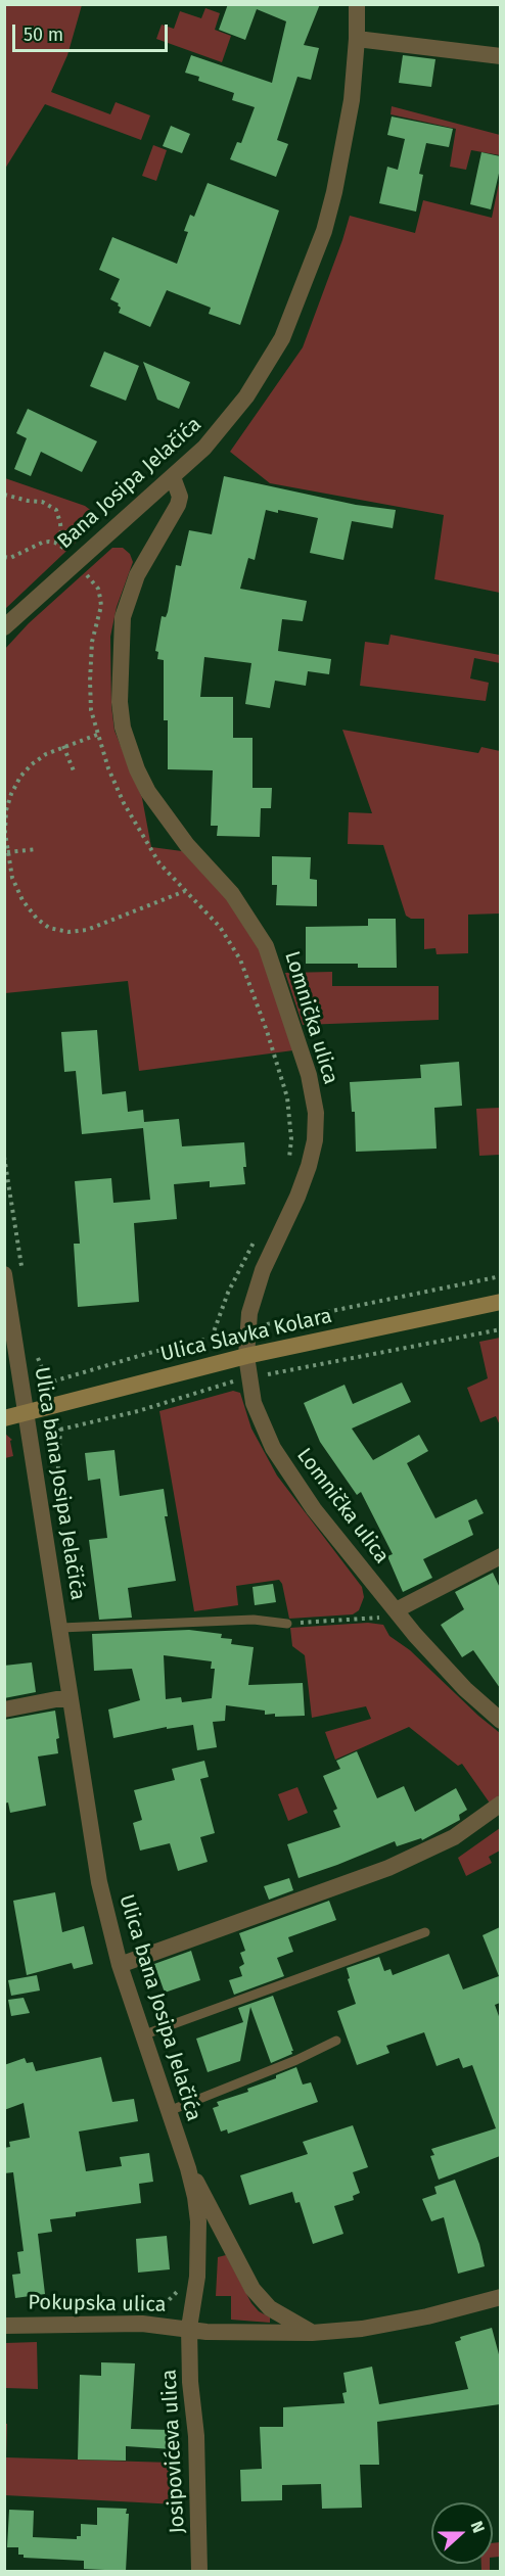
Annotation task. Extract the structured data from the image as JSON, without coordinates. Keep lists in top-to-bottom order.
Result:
{
  "streets": {
    "main road": ["Ulica Slavka Kolara"],
    "street": [
      "Bana Josipa Jelačića",
      "Lomnička ulica",
      "Ulica bana Josipa Jelačića",
      "Pokupska ulica",
      "Josipovićeva ulica"
    ]
  },
  "crossings": [
    ["Bana Josipa Jelačića", "Lomnička ulica"],
    ["Lomnička ulica", "Ulica Slavka Kolara"],
    ["Ulica Slavka Kolara", "Ulica bana Josipa Jelačića"],
    ["Ulica bana Josipa Jelačića", "Pokupska ulica"],
    ["Ulica bana Josipa Jelačića", "Josipovićeva ulica"],
    ["Pokupska ulica", "Josipovićeva ulica"]
  ],
  "scale_bar": "50 m",
  "north": "right"
}
